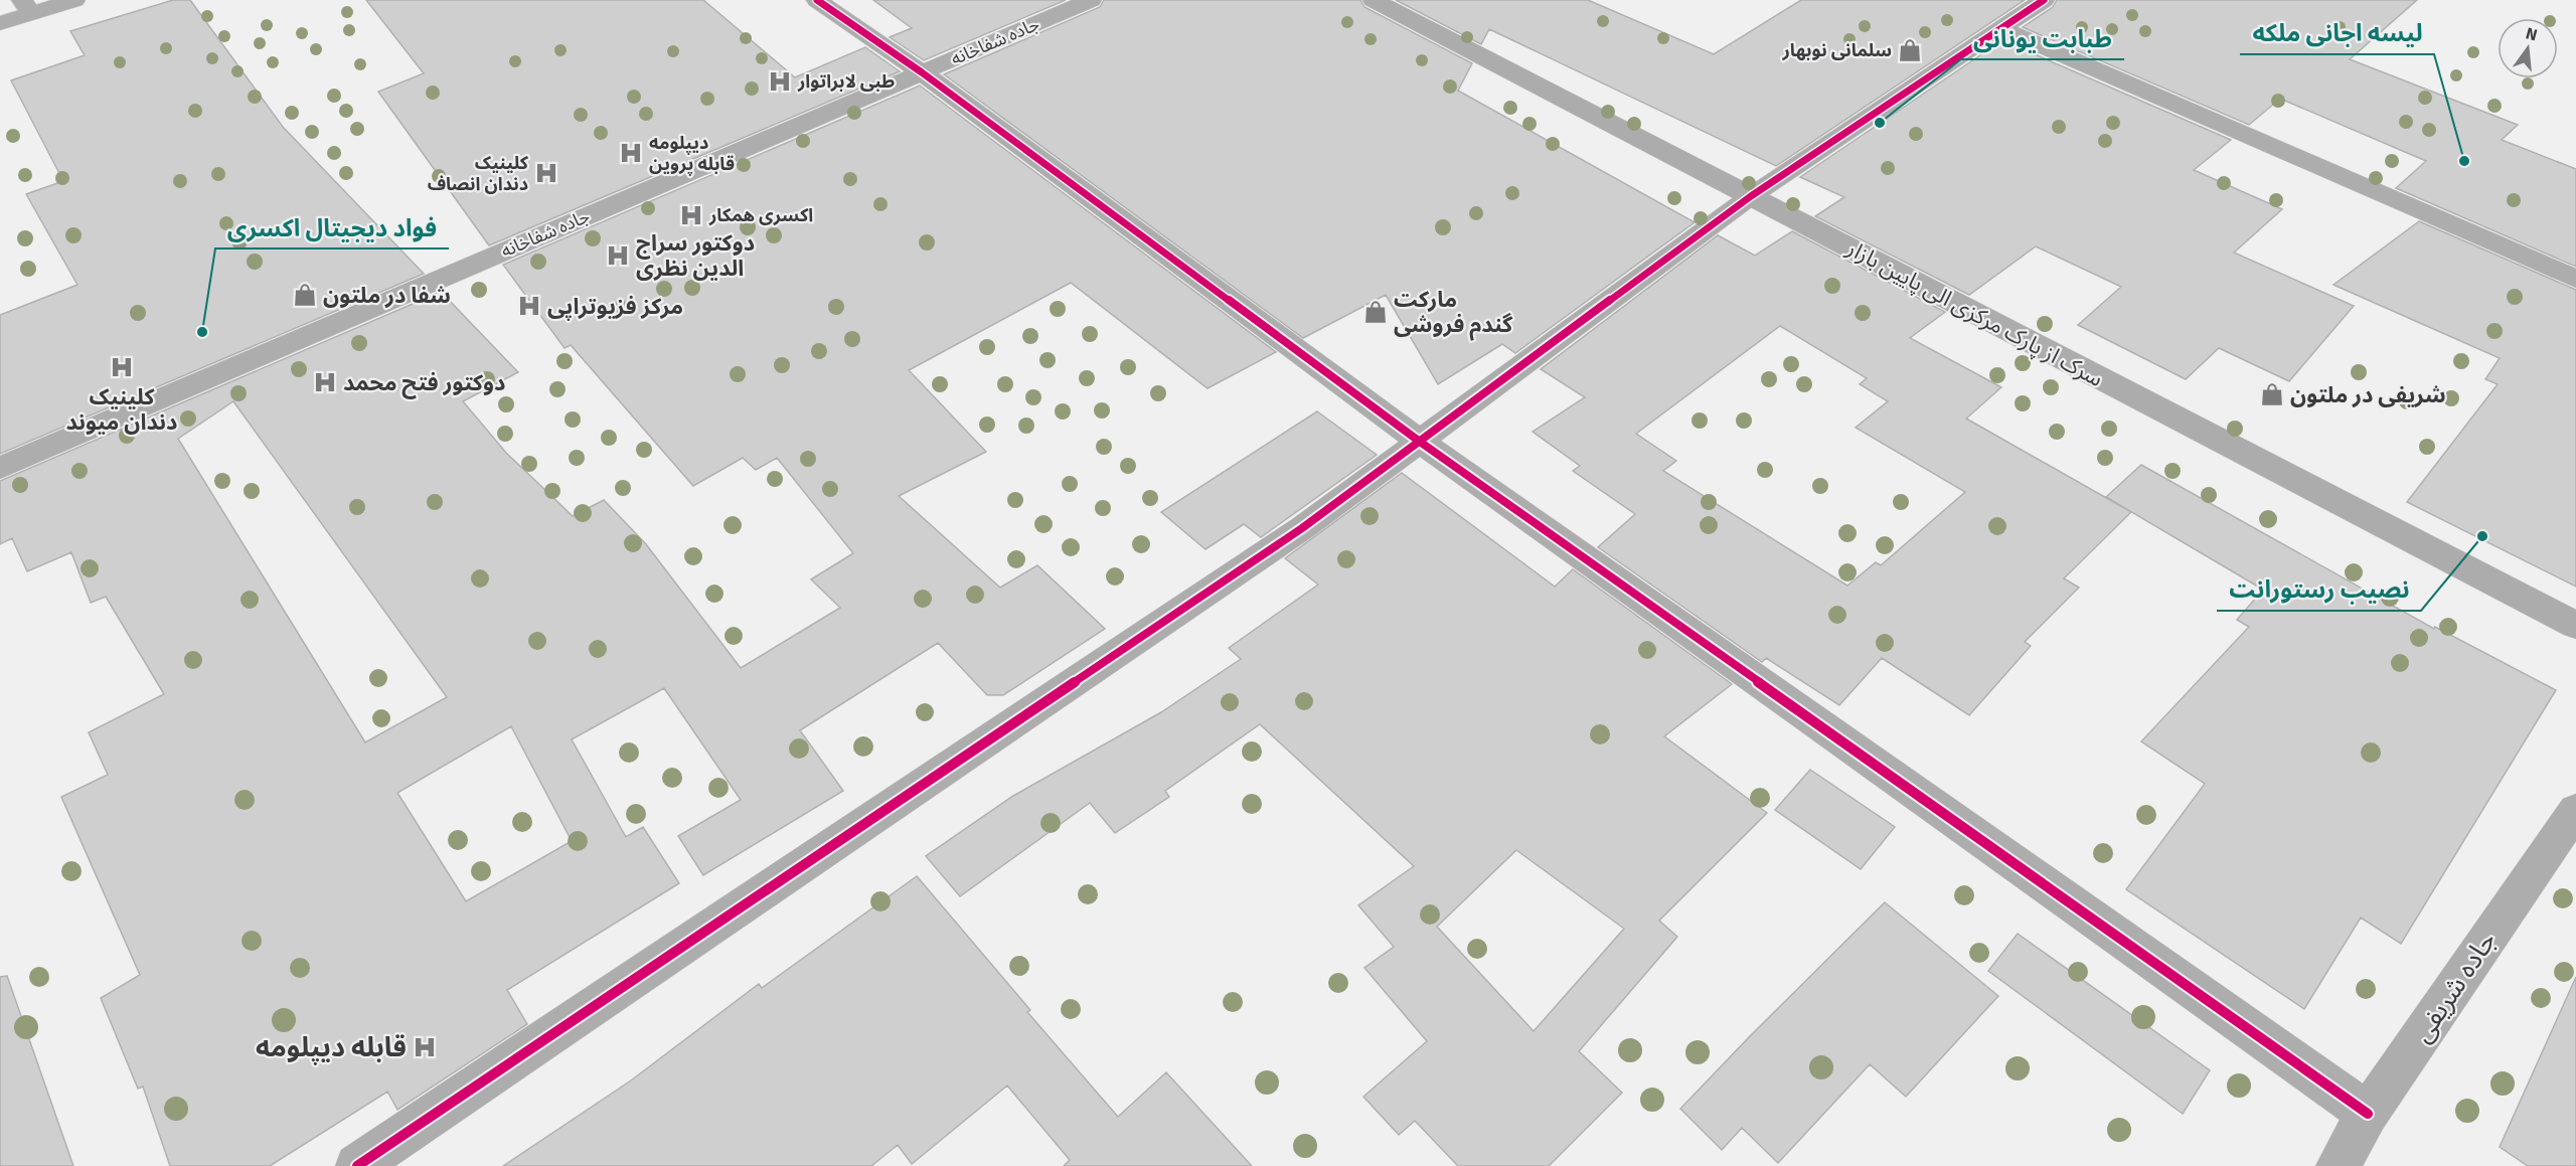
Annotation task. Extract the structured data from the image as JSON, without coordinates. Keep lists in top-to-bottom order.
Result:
{
  "streets": {
    "main road": ["سرک از پارک مرکزی الی پایین بازار"],
    "street": ["جاده شفاخانه", "جاده شریفی"]
  },
  "places": {
    "shop": [
      "سلمانی نوبهار",
      "شفا در ملتون",
      "مارکت گندم فروشی",
      "شریفی در ملتون"
    ],
    "hospital": [
      "طبی لابراتوار",
      "دیپلومه قابله پروین",
      "کلینیک دندان انصاف",
      "اکسری همکار",
      "دوکتور سراج الدین نظری",
      "مرکز فزیوتراپی",
      "کلینیک دندان میوند",
      "دوکتور فتح محمد",
      "قابله دیپلومه"
    ],
    "other": [
      "طبابت یونانی",
      "لیسه اجانی ملکه",
      "فواد دیجیتال اکسری",
      "نصیب رستورانت"
    ]
  },
  "north": "top"
}
